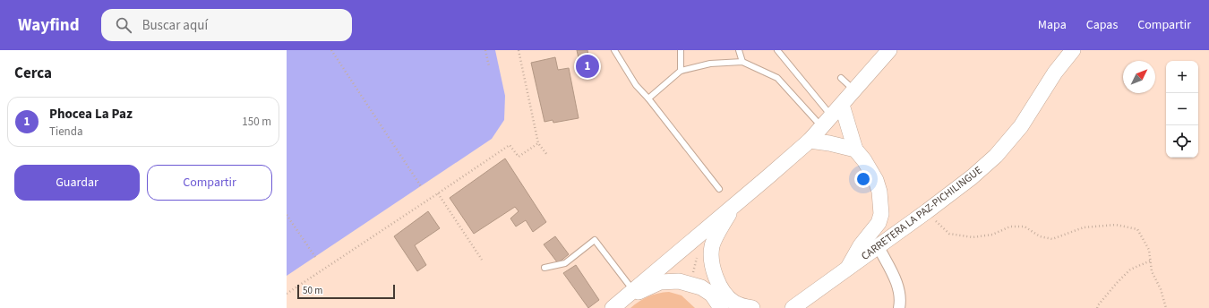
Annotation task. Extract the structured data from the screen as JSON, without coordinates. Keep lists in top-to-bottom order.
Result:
{
  "streets": {
    "main road": ["CARRETERA LA PAZ-PICHILINGUE"]
  },
  "scale_bar": "50 m",
  "north": "top right",
  "page": {
    "header": "Wayfind",
    "search": "Buscar aquí",
    "nav": ["Mapa", "Capas", "Compartir"],
    "heading": "Cerca",
    "pins": "1",
    "map_buttons": ["+", "−"],
    "list": [
      {
        "mark": "1",
        "name": "Phocea La Paz",
        "note": "Tienda",
        "value": "150 m"
      }
    ],
    "buttons": ["Guardar", "Compartir"],
    "scale": "50 m"
  }
}
